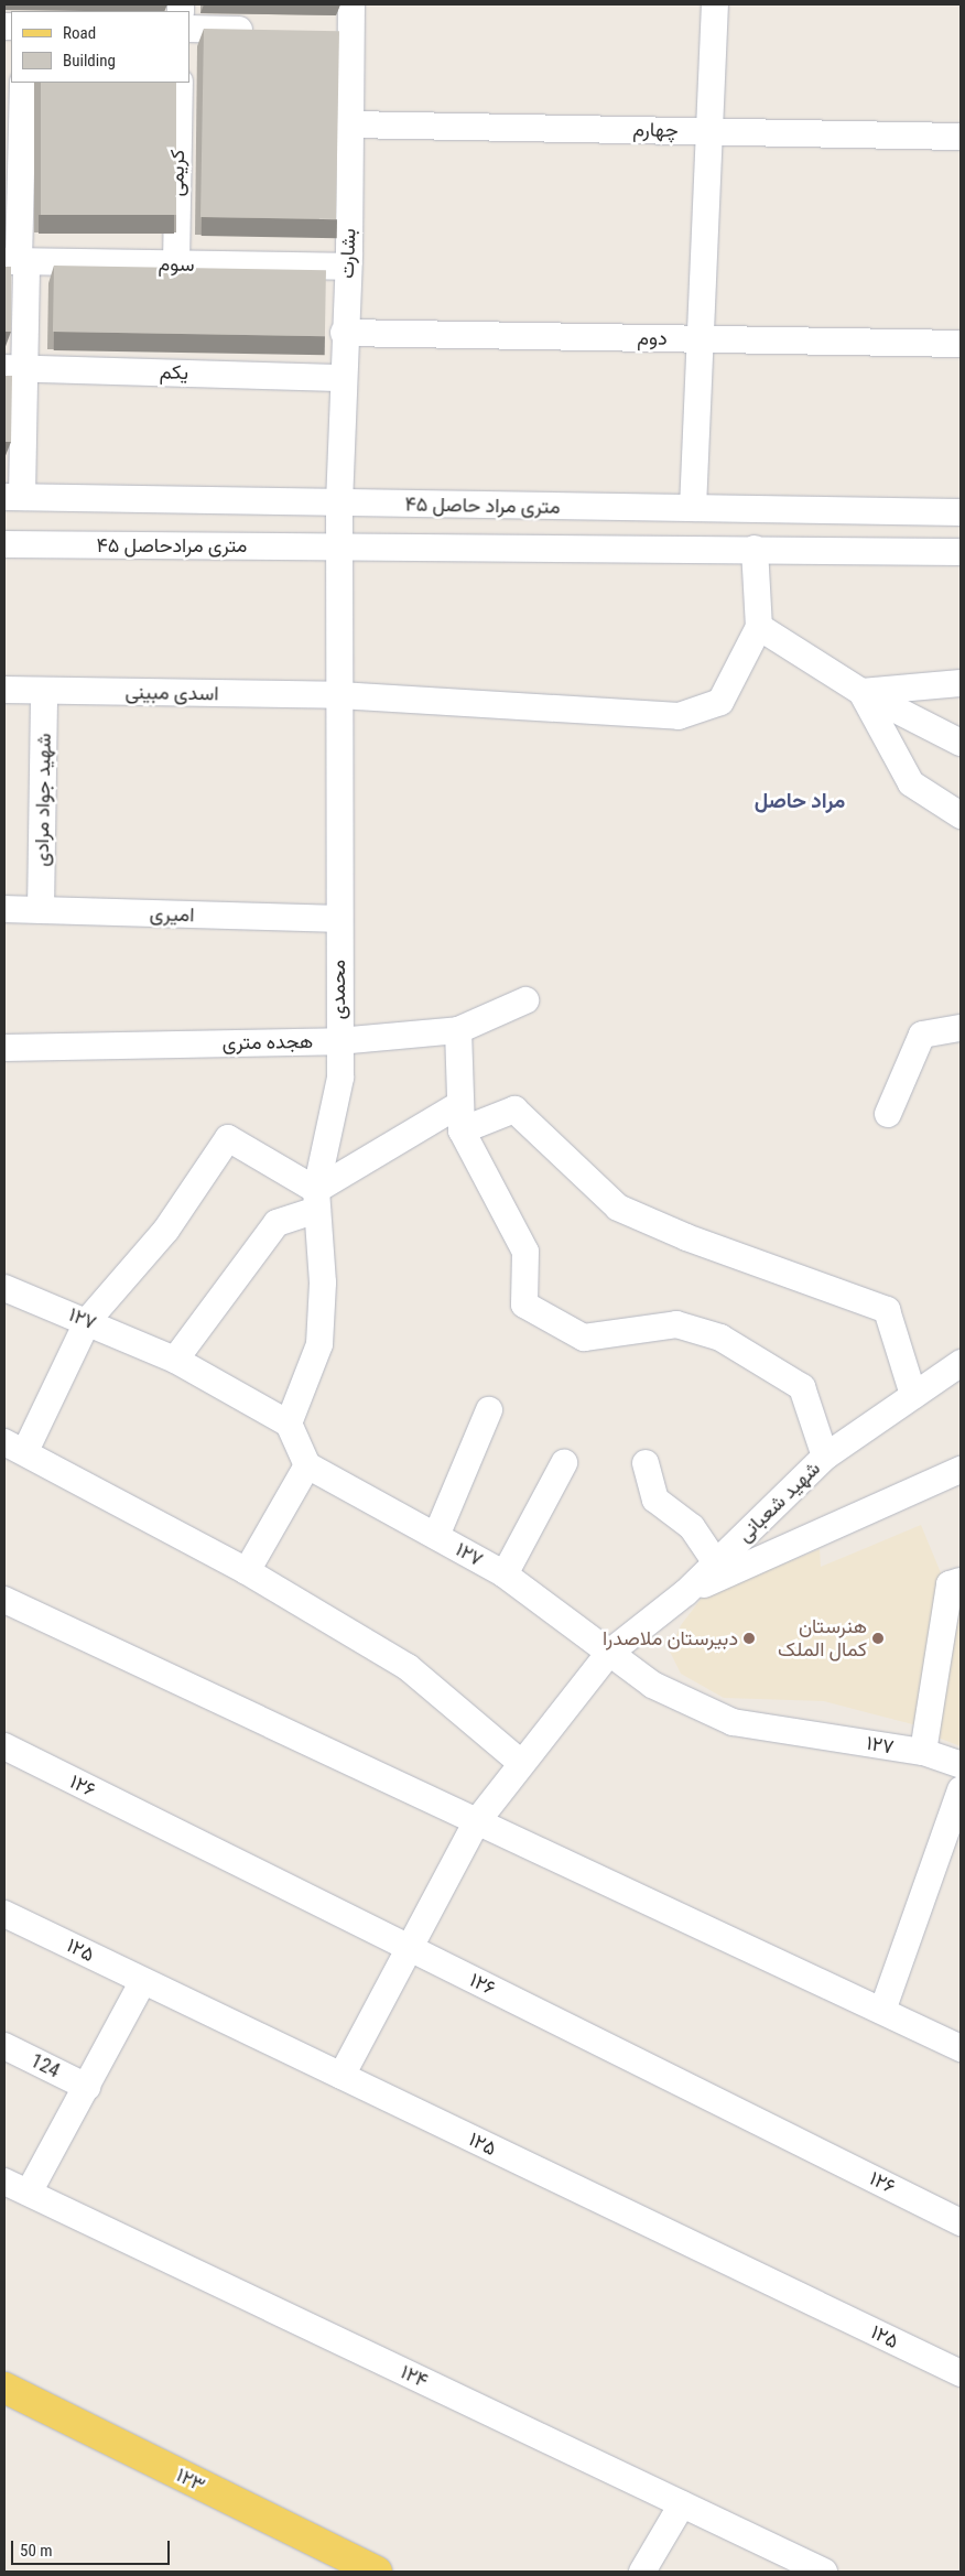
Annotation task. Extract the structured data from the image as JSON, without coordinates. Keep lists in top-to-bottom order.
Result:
{
  "streets": {
    "main road": ["۱۲۳"],
    "street": [
      "چهارم",
      "کریمی",
      "بشارت",
      "سوم",
      "دوم",
      "یکم",
      "۴۵ متری مراد حاصل",
      "۴۵ متری مرادحاصل",
      "اسدی مبینی",
      "شهید جواد مرادی",
      "امیری",
      "محمدی",
      "هجده متری",
      "۱۲۷",
      "شهید شعبانی",
      "۱۲۶",
      "۱۲۵",
      "124",
      "۱۲۴"
    ]
  },
  "crossings": [
    ["چهارم", "بشارت"],
    ["کریمی", "سوم"],
    ["بشارت", "سوم"],
    ["بشارت", "دوم"],
    ["بشارت", "یکم"],
    ["بشارت", "۴۵ متری مراد حاصل"],
    ["بشارت", "۴۵ متری مرادحاصل"],
    ["بشارت", "محمدی"],
    ["۴۵ متری مراد حاصل", "۴۵ متری مرادحاصل"],
    ["۴۵ متری مراد حاصل", "محمدی"],
    ["۴۵ متری مرادحاصل", "محمدی"],
    ["اسدی مبینی", "شهید جواد مرادی"],
    ["اسدی مبینی", "محمدی"],
    ["شهید جواد مرادی", "امیری"],
    ["امیری", "محمدی"],
    ["محمدی", "هجده متری"],
    ["محمدی", "۱۲۷"],
    ["۱۲۷", "شهید شعبانی"],
    ["شهید شعبانی", "۱۲۶"],
    ["شهید شعبانی", "۱۲۵"]
  ],
  "districts": ["مراد حاصل"],
  "places": ["دبیرستان ملاصدرا", "هنرستان کمال الملک"],
  "legend": ["Road", "Building"],
  "scale_bar": "50 m"
}
